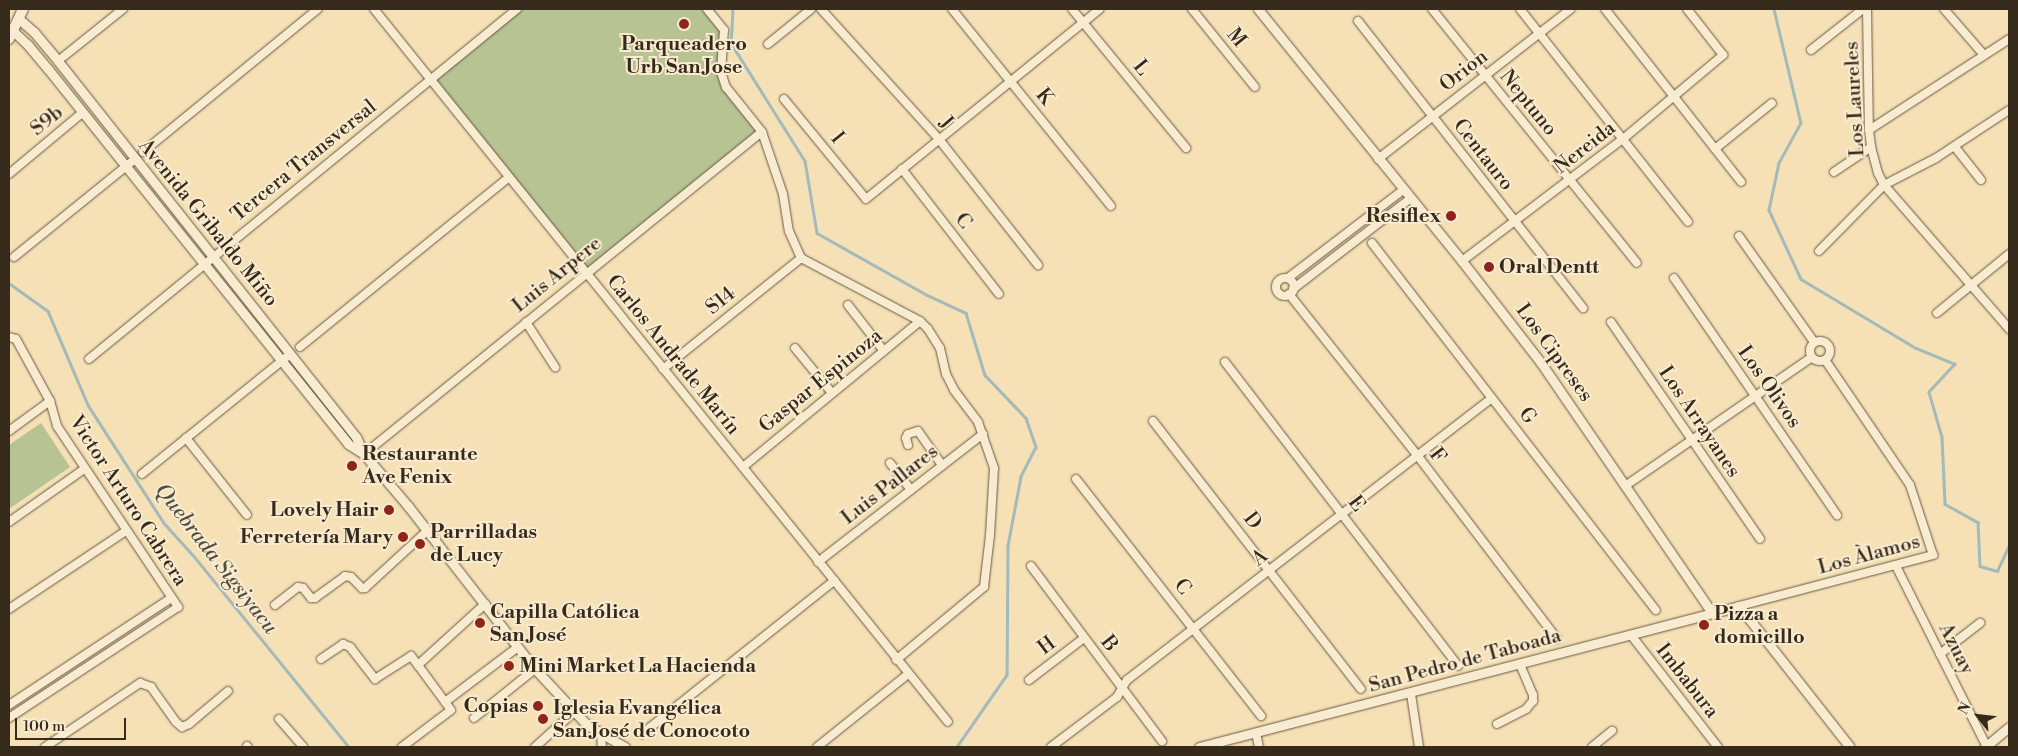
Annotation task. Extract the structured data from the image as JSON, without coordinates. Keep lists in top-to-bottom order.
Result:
{
  "streets": {
    "street": [
      "M",
      "L",
      "Orion",
      "K",
      "Los Laureles",
      "Neptuno",
      "S9b",
      "J",
      "I",
      "Nereida",
      "Centauro",
      "Tercera Transversal",
      "C",
      "Avenida Gribaldo Miño",
      "Luis Arpere",
      "S14",
      "Los Cipreses",
      "Carlos Andrade Marín",
      "Gaspar Espinoza",
      "Los Olivos",
      "G",
      "Los Arrayanes",
      "F",
      "Luis Pallares",
      "Victor Arturo Cabrera",
      "E",
      "D",
      "Los Àlamos",
      "A",
      "B",
      "H",
      "Azuay",
      "San Pedro de Taboada",
      "Imbabura"
    ]
  },
  "crossings": [
    ["Orion", "Neptuno"],
    ["Orion", "Centauro"],
    ["Orion", "Los Cipreses"],
    ["Neptuno", "Nereida"],
    ["S9b", "Avenida Gribaldo Miño"],
    ["I", "C"],
    ["Nereida", "Centauro"],
    ["Nereida", "Los Cipreses"],
    ["Tercera Transversal", "Avenida Gribaldo Miño"],
    ["Tercera Transversal", "Carlos Andrade Marín"],
    ["C", "A"],
    ["Luis Arpere", "Carlos Andrade Marín"],
    ["S14", "Carlos Andrade Marín"],
    ["Los Cipreses", "San Pedro de Taboada"],
    ["Carlos Andrade Marín", "Gaspar Espinoza"],
    ["Carlos Andrade Marín", "Luis Pallares"],
    ["G", "A"],
    ["F", "A"],
    ["E", "A"],
    ["D", "A"],
    ["Los Àlamos", "Azuay"],
    ["Los Àlamos", "San Pedro de Taboada"],
    ["A", "B"],
    ["B", "H"],
    ["San Pedro de Taboada", "Imbabura"]
  ],
  "water": ["Quebrada Sigsiyacu"],
  "places": [
    "Parqueadero Urb San Jose",
    "Resiflex",
    "Oral Dentt",
    "Restaurante Ave Fenix",
    "Lovely Hair",
    "Ferretería Mary",
    "Parrilladas de Lucy",
    "Capilla Católica San José",
    "Pizza a domicillo",
    "Mini Market La Hacienda",
    "Copias",
    "Iglesia Evangélica San José de Conocoto"
  ],
  "scale_bar": "100 m",
  "north": "top left"
}
